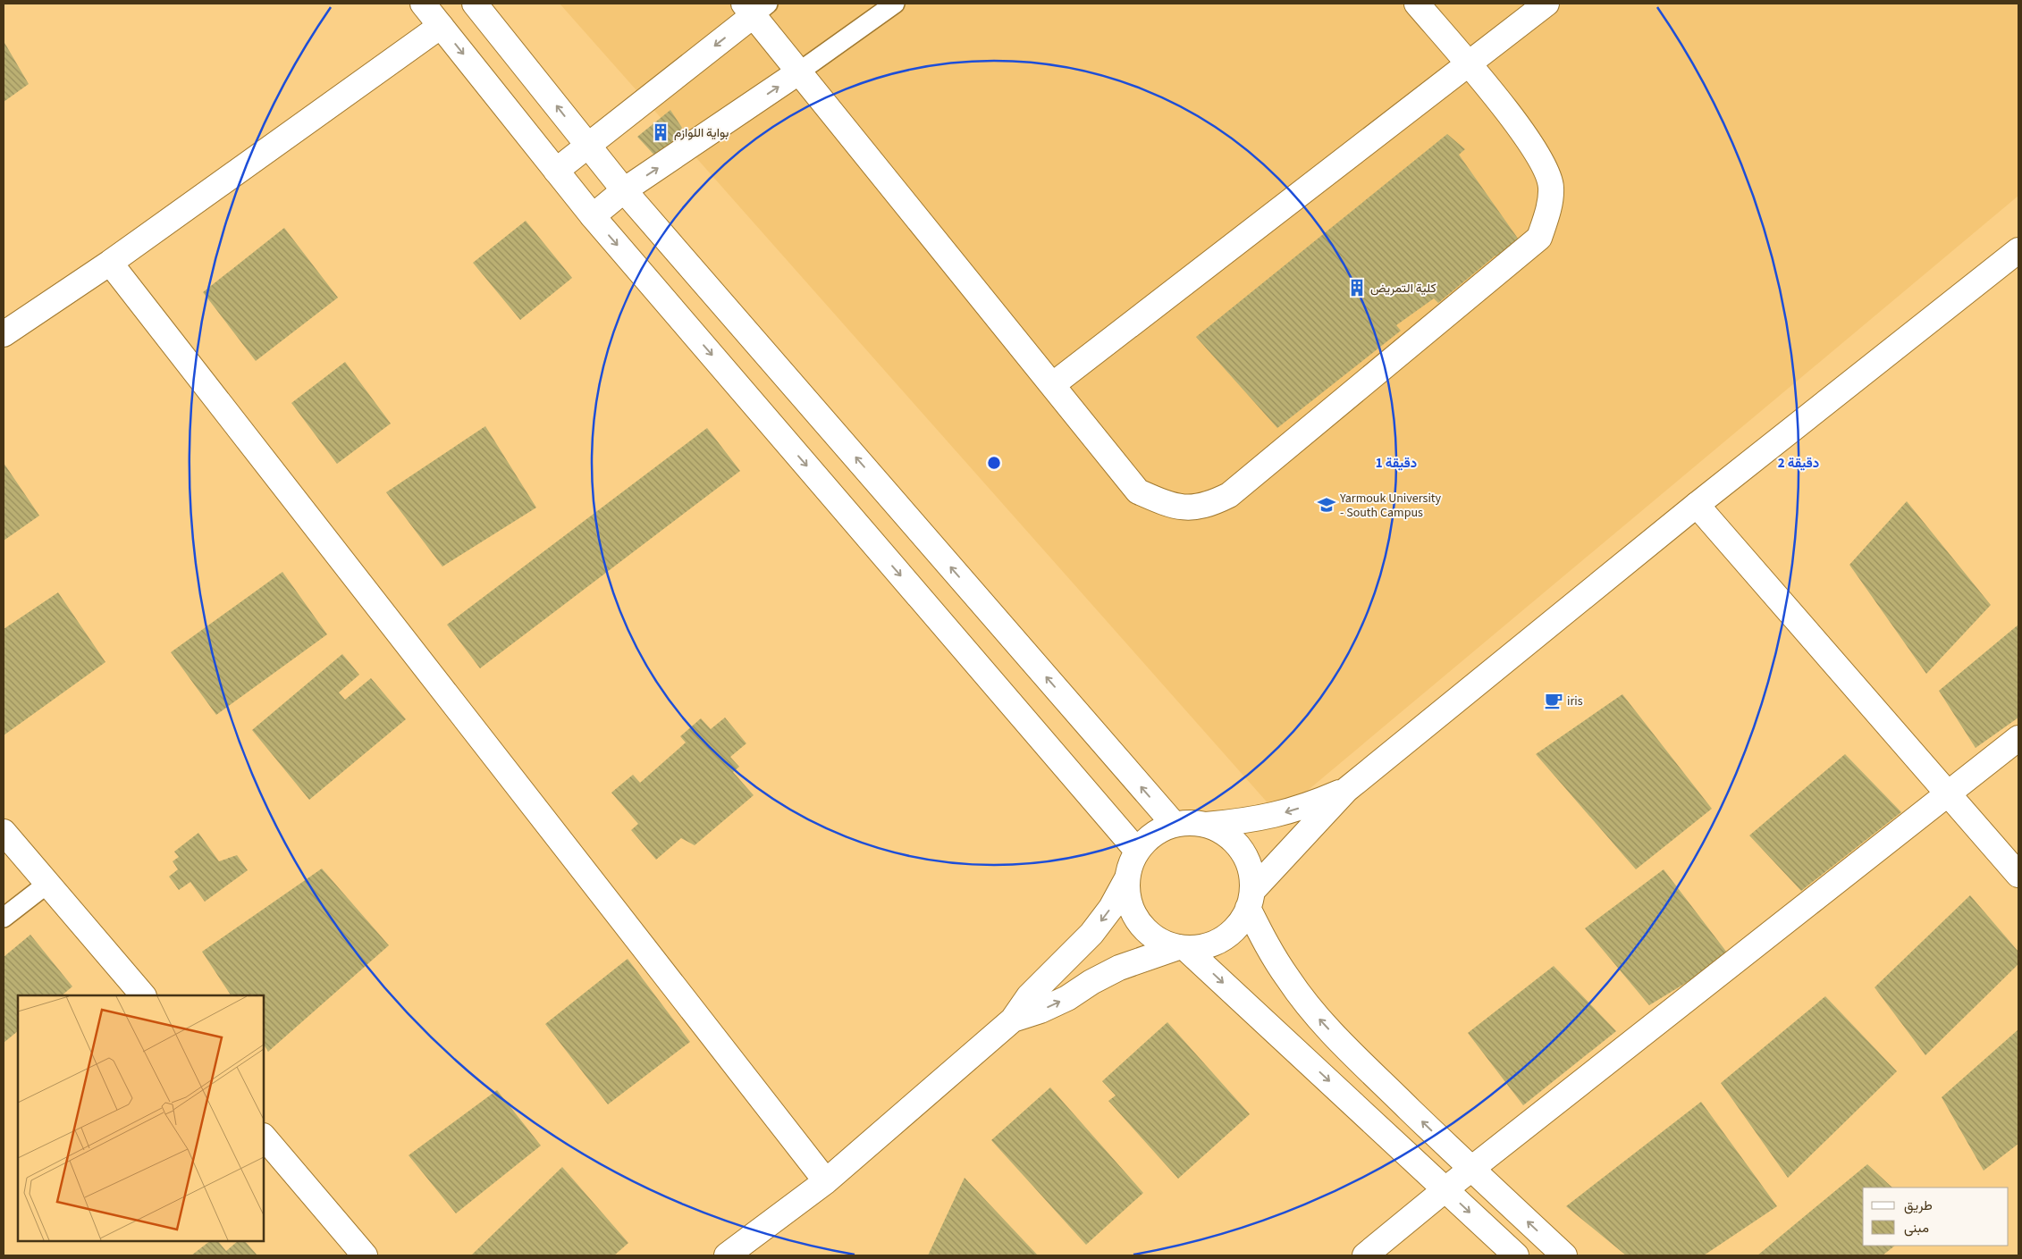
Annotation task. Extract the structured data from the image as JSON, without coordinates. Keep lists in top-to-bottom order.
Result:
{
  "places": {
    "building": ["بواية اللوازم", "كلية التمريض"],
    "school or university": ["Yarmouk University - South Campus"],
    "cafe": ["iris"]
  },
  "legend": ["طريق", "مبنى"],
  "rings": ["1 دقيقة", "2 دقيقة"]
}
